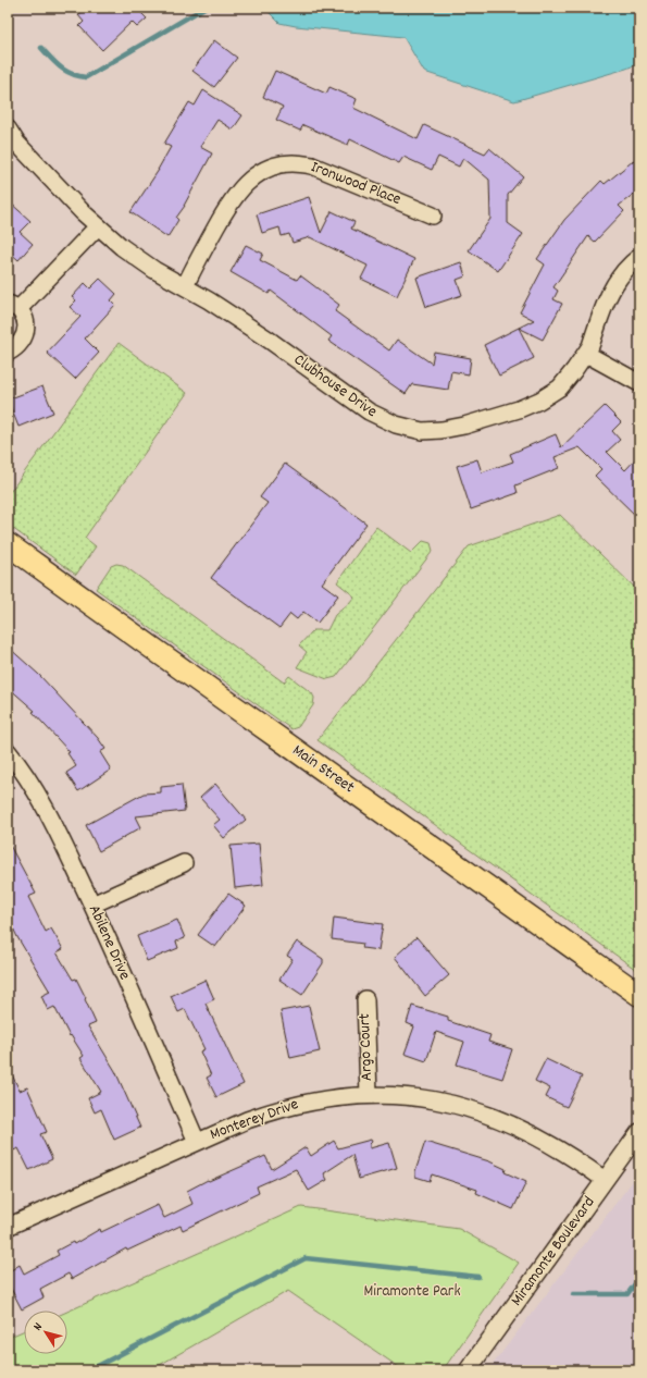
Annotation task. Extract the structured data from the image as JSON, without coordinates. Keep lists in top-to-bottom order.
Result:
{
  "streets": {
    "main road": ["Main Street"],
    "street": [
      "Ironwood Place",
      "Clubhouse Drive",
      "Abilene Drive",
      "Argo Court",
      "Monterey Drive",
      "Miramonte Boulevard"
    ]
  },
  "crossings": [
    ["Ironwood Place", "Clubhouse Drive"],
    ["Abilene Drive", "Monterey Drive"],
    ["Argo Court", "Monterey Drive"],
    ["Monterey Drive", "Miramonte Boulevard"]
  ],
  "parks": ["Miramonte Park"],
  "north": "top left"
}
